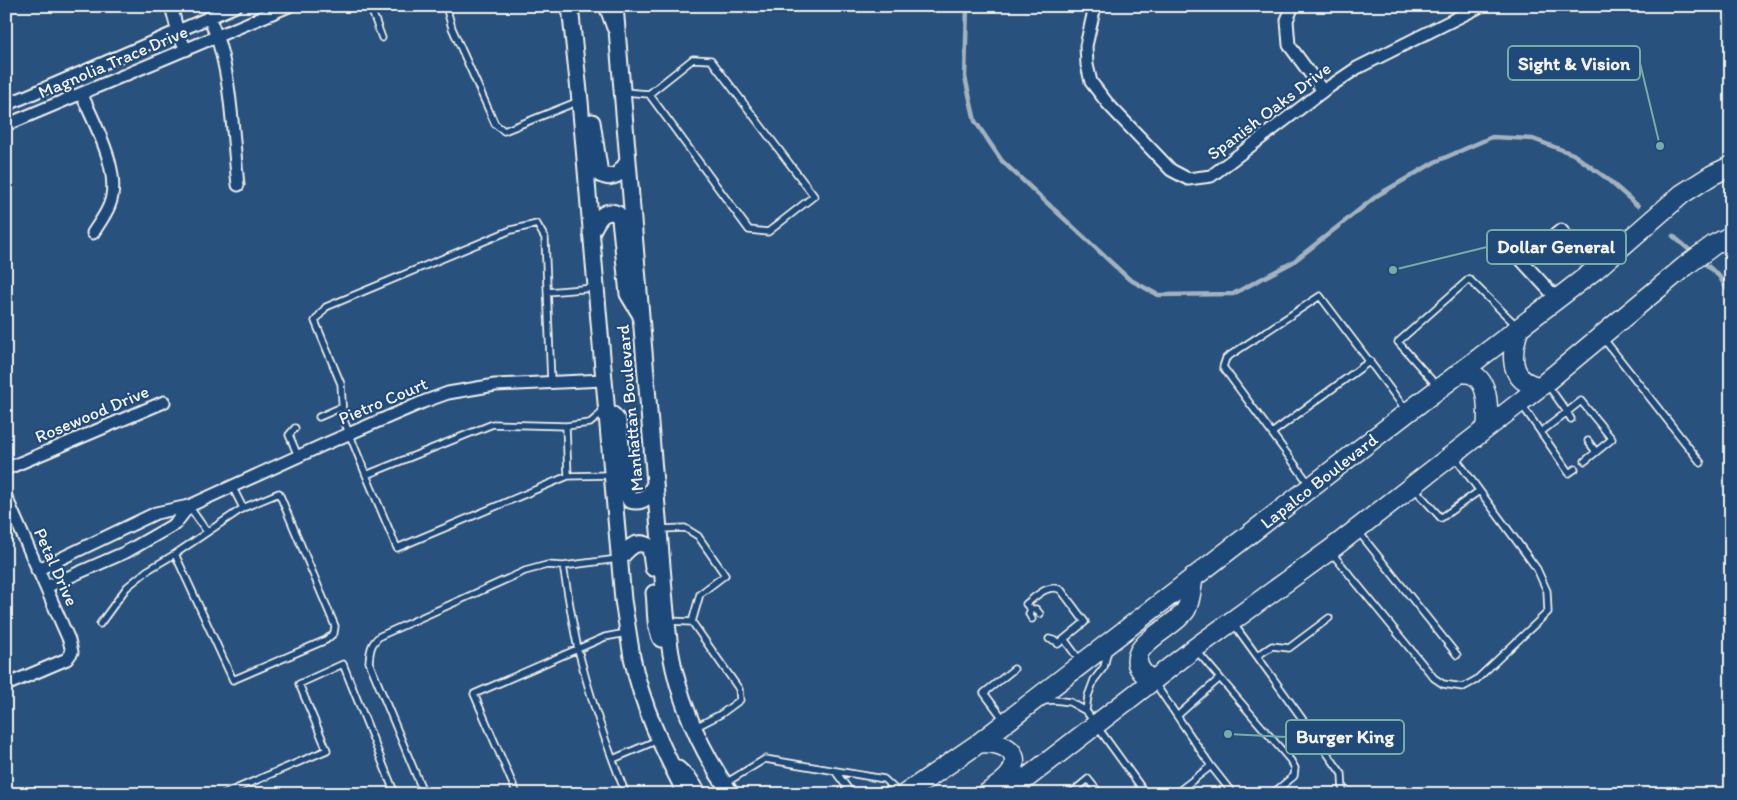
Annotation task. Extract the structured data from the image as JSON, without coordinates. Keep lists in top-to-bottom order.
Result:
{
  "streets": {
    "main road": ["Lapalco Boulevard"],
    "street": [
      "Magnolia Trace Drive",
      "Spanish Oaks Drive",
      "Pietro Court",
      "Manhattan Boulevard",
      "Rosewood Drive",
      "Petal Drive"
    ]
  },
  "crossings": [
    ["Pietro Court", "Manhattan Boulevard"],
    ["Pietro Court", "Petal Drive"]
  ],
  "places": ["Sight & Vision", "Dollar General", "Burger King"]
}
